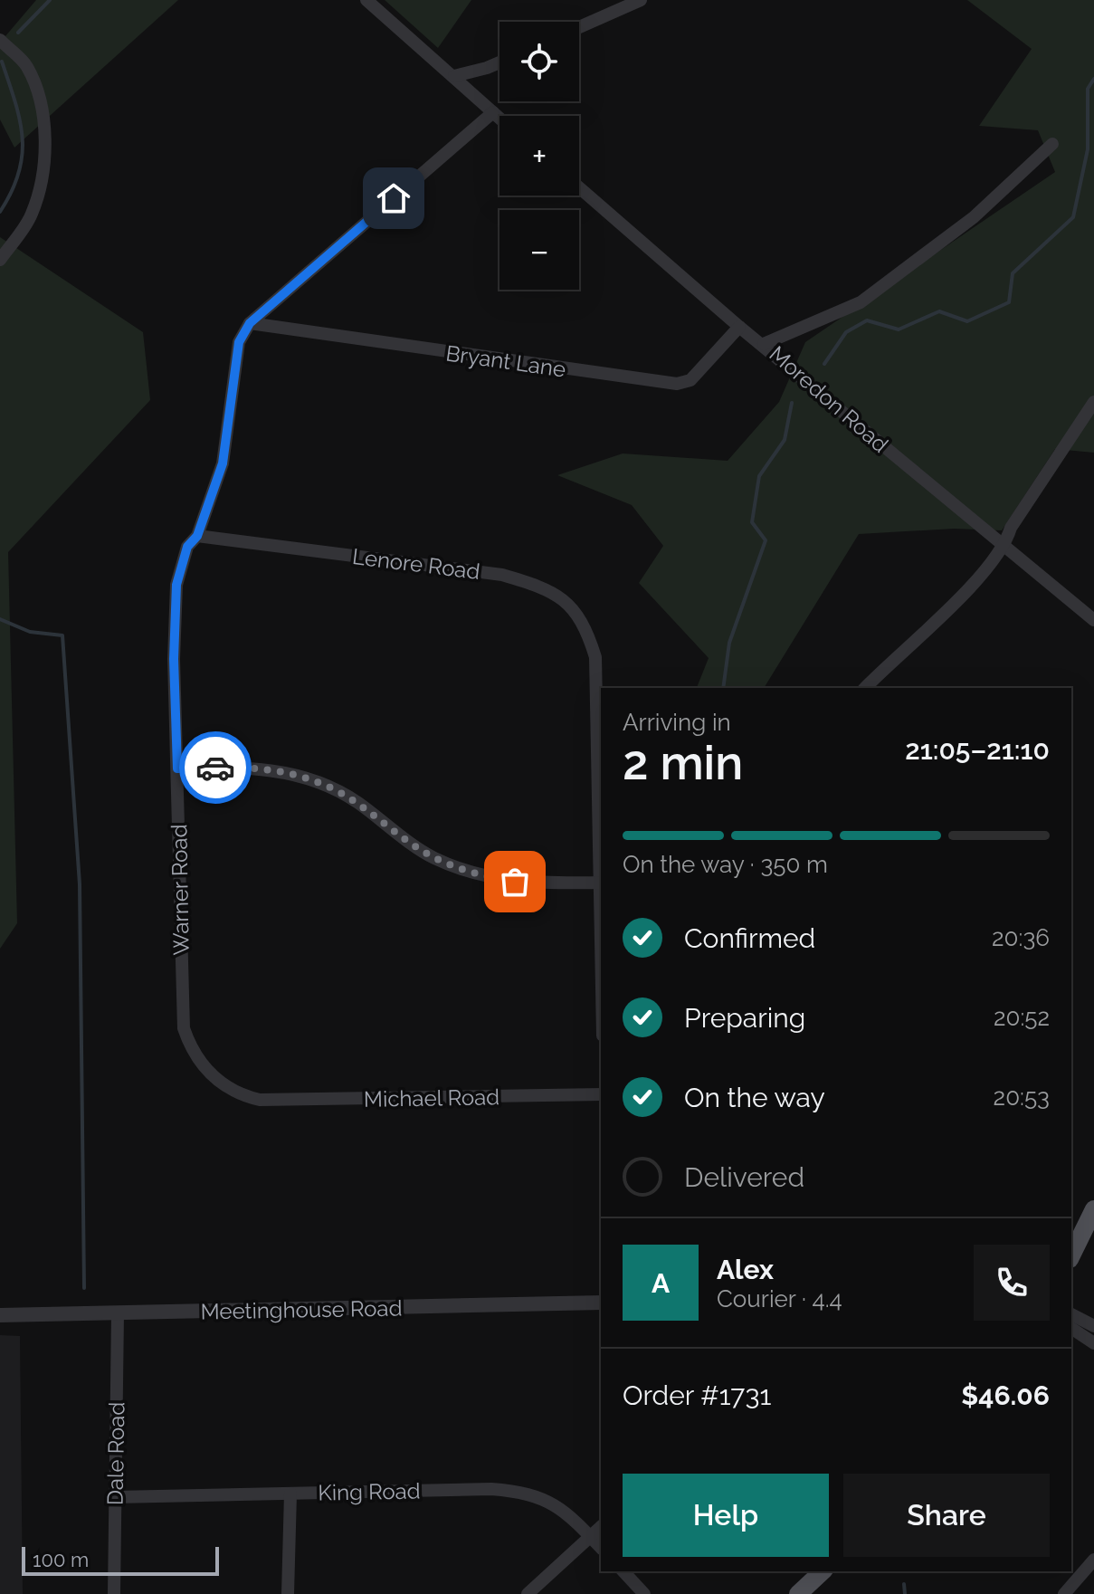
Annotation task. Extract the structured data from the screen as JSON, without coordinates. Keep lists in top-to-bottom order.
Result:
{
  "streets": {
    "street": [
      "Bryant Lane",
      "Moredon Road",
      "Lenore Road",
      "Warner Road",
      "Michael Road",
      "Meetinghouse Road",
      "Dale Road",
      "King Road"
    ]
  },
  "crossings": [
    ["Bryant Lane", "Moredon Road"],
    ["Bryant Lane", "Warner Road"],
    ["Lenore Road", "Warner Road"],
    ["Warner Road", "Michael Road"],
    ["Meetinghouse Road", "Dale Road"],
    ["Dale Road", "King Road"]
  ],
  "scale_bar": "100 m",
  "page": {
    "map_buttons": ["+", "−"],
    "heading": ["2 min", "Arriving in", "21:05–21:10"],
    "panel": [
      "Alex",
      "Courier · 4.4",
      "Order #1731",
      "$46.06"
    ],
    "bar": "On the way · 350 m",
    "list": [
      ["Confirmed", "20:36"],
      ["Preparing", "20:52"],
      ["On the way", "20:53"],
      "Delivered"
    ],
    "round": "A",
    "buttons": ["Help", "Share"],
    "scale": "100 m"
  }
}
